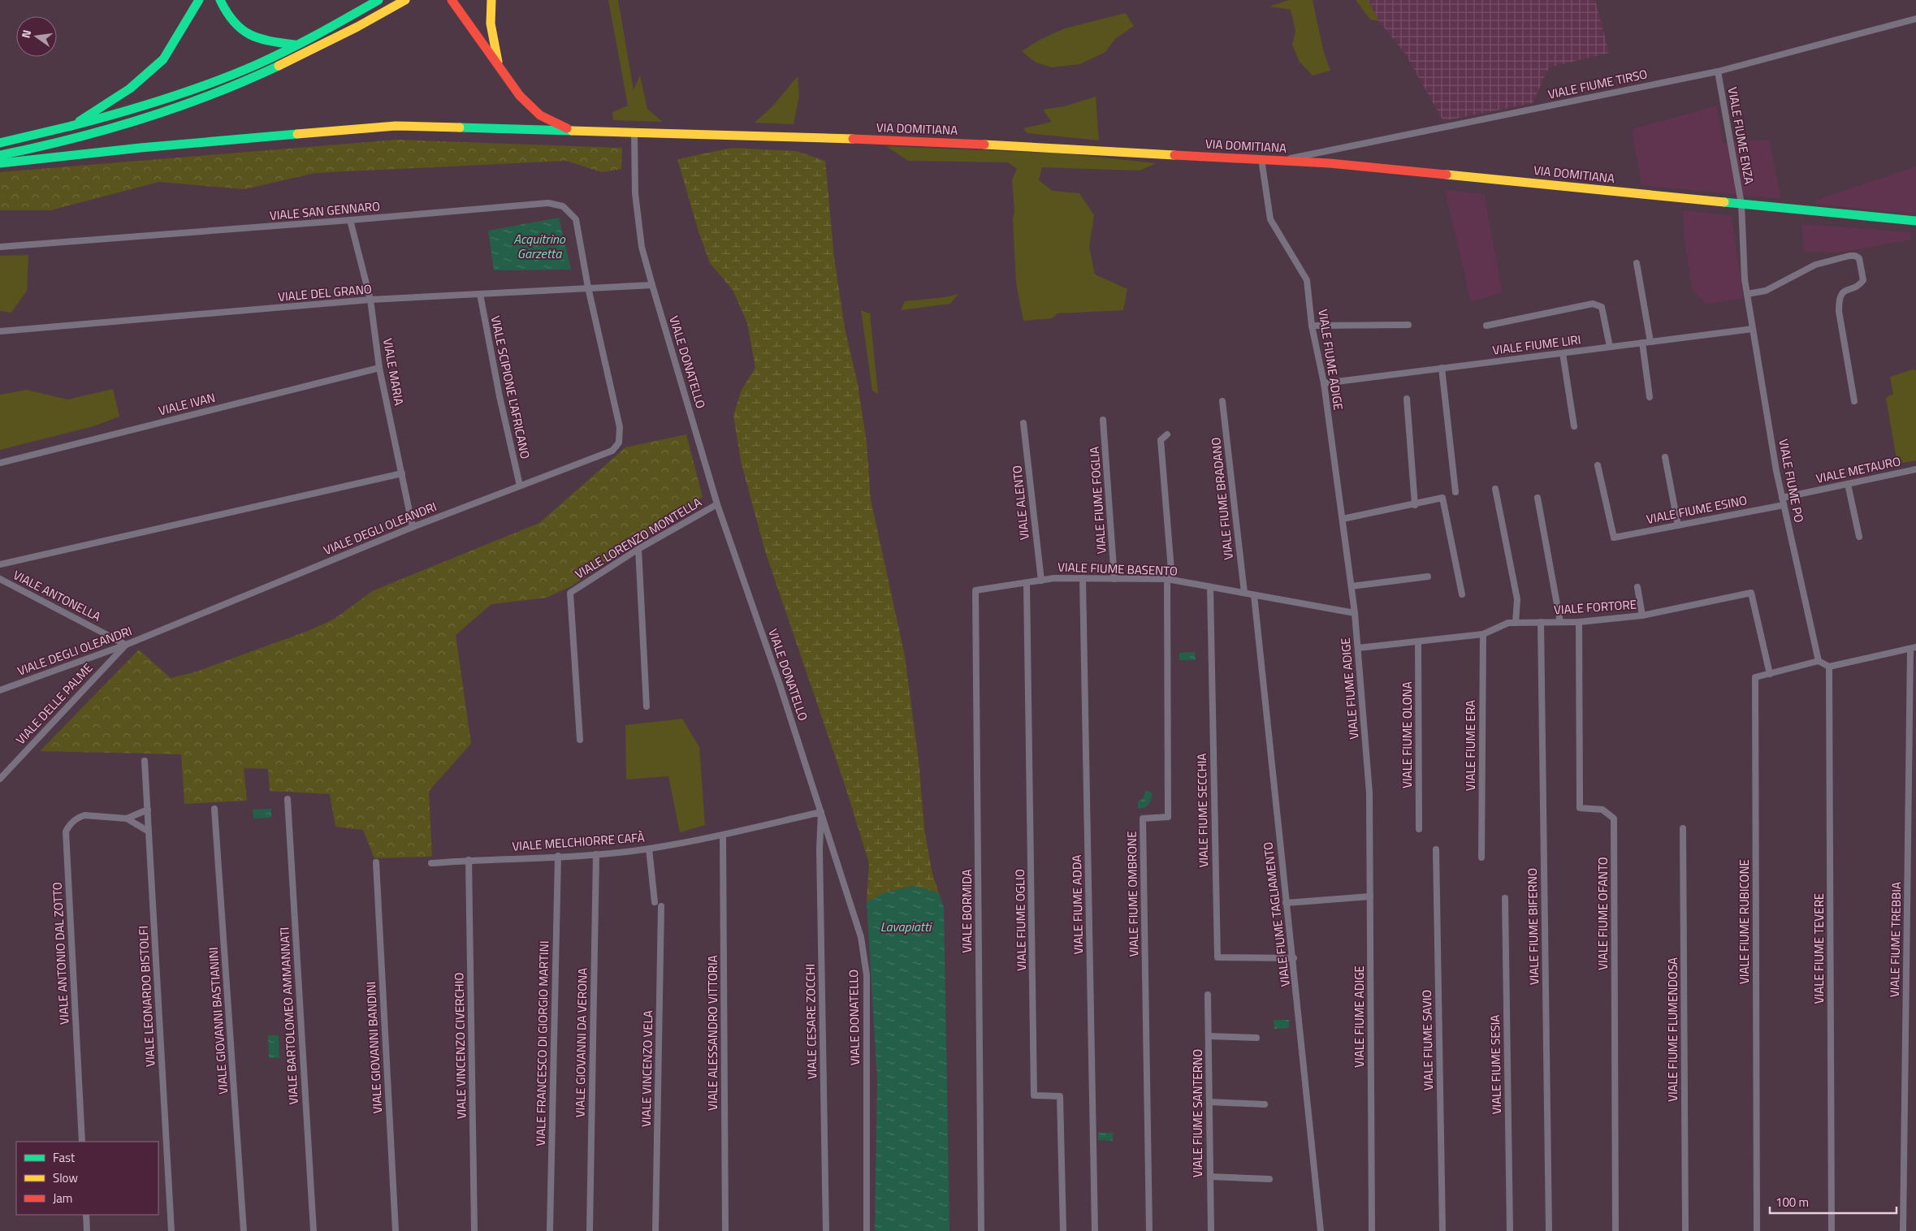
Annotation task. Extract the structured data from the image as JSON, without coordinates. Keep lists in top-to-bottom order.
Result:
{
  "streets": {
    "main road": ["VIA DOMITIANA"],
    "street": [
      "VIALE FIUME TIRSO",
      "VIALE FIUME ENZA",
      "VIALE SAN GENNARO",
      "VIALE DEL GRANO",
      "VIALE FIUME LIRI",
      "VIALE FIUME ADIGE",
      "VIALE DONATELLO",
      "VIALE MARIA",
      "VIALE SCIPIONE L'AFRICANO",
      "VIALE IVAN",
      "VIALE METAURO",
      "VIALE FIUME PO",
      "VIALE FIUME BRADANO",
      "VIALE FIUME FOGLIA",
      "VIALE ALENTO",
      "VIALE FIUME ESINO",
      "VIALE DEGLI OLEANDRI",
      "VIALE LORENZO MONTELLA",
      "VIALE FIUME BASENTO",
      "VIALE ANTONELLA",
      "VIALE FORTORE",
      "VIALE DELLE PALME",
      "VIALE FIUME OLONA",
      "VIALE FIUME ERA",
      "VIALE FIUME SECCHIA",
      "VIALE MELCHIORRE CAFÀ",
      "VIALE FIUME OMBRONE",
      "VIALE FIUME ADDA",
      "VIALE BORMIDA",
      "VIALE FIUME OFANTO",
      "VIALE FIUME TAGLIAMENTO",
      "VIALE FIUME OGLIO",
      "VIALE FIUME RUBICONE",
      "VIALE FIUME BIFERNO",
      "VIALE FIUME TREBBIA",
      "VIALE FIUME TEVERE",
      "VIALE ANTONIO DAL ZOTTO",
      "VIALE LEONARDO BISTOLFI",
      "VIALE BARTOLOMEO AMMANNATI",
      "VIALE GIOVANNI BASTIANINI",
      "VIALE CESARE ZOCCHI",
      "VIALE FIUME FLUMENDOSA",
      "VIALE ALESSANDRO VITTORIA",
      "VIALE FIUME SAVIO",
      "VIALE GIOVANNI DA VERONA",
      "VIALE FRANCESCO DI GIORGIO MARTINI",
      "VIALE VINCENZO CIVERCHIO",
      "VIALE GIOVANNI BANDINI",
      "VIALE FIUME SESIA",
      "VIALE VINCENZO VELA",
      "VIALE FIUME SANTERNO"
    ]
  },
  "crossings": [
    ["VIALE FIUME TIRSO", "VIA DOMITIANA"],
    ["VIALE FIUME TIRSO", "VIALE FIUME ENZA"],
    ["VIA DOMITIANA", "VIALE FIUME ENZA"],
    ["VIA DOMITIANA", "VIALE FIUME ADIGE"],
    ["VIA DOMITIANA", "VIALE DONATELLO"],
    ["VIA DOMITIANA", "VIALE FIUME PO"],
    ["VIALE FIUME ENZA", "VIALE FIUME PO"],
    ["VIALE SAN GENNARO", "VIALE DEL GRANO"],
    ["VIALE SAN GENNARO", "VIALE MARIA"],
    ["VIALE SAN GENNARO", "VIALE DEGLI OLEANDRI"],
    ["VIALE DEL GRANO", "VIALE DONATELLO"],
    ["VIALE DEL GRANO", "VIALE MARIA"],
    ["VIALE DEL GRANO", "VIALE SCIPIONE L'AFRICANO"],
    ["VIALE DEL GRANO", "VIALE DEGLI OLEANDRI"],
    ["VIALE FIUME LIRI", "VIALE FIUME ADIGE"],
    ["VIALE FIUME LIRI", "VIALE FIUME PO"],
    ["VIALE FIUME ADIGE", "VIALE FIUME BASENTO"],
    ["VIALE FIUME ADIGE", "VIALE FORTORE"],
    ["VIALE DONATELLO", "VIALE LORENZO MONTELLA"],
    ["VIALE DONATELLO", "VIALE MELCHIORRE CAFÀ"],
    ["VIALE DONATELLO", "VIALE CESARE ZOCCHI"],
    ["VIALE MARIA", "VIALE IVAN"],
    ["VIALE MARIA", "VIALE DEGLI OLEANDRI"],
    ["VIALE SCIPIONE L'AFRICANO", "VIALE DEGLI OLEANDRI"],
    ["VIALE METAURO", "VIALE FIUME PO"],
    ["VIALE FIUME PO", "VIALE FIUME ESINO"],
    ["VIALE FIUME PO", "VIALE FIUME RUBICONE"],
    ["VIALE FIUME BRADANO", "VIALE FIUME BASENTO"],
    ["VIALE FIUME FOGLIA", "VIALE FIUME BASENTO"],
    ["VIALE ALENTO", "VIALE FIUME BASENTO"],
    ["VIALE DEGLI OLEANDRI", "VIALE ANTONELLA"],
    ["VIALE DEGLI OLEANDRI", "VIALE DELLE PALME"],
    ["VIALE FIUME BASENTO", "VIALE FIUME SECCHIA"],
    ["VIALE FIUME BASENTO", "VIALE FIUME OMBRONE"],
    ["VIALE FIUME BASENTO", "VIALE FIUME ADDA"],
    ["VIALE FIUME BASENTO", "VIALE BORMIDA"],
    ["VIALE FIUME BASENTO", "VIALE FIUME TAGLIAMENTO"],
    ["VIALE FIUME BASENTO", "VIALE FIUME OGLIO"],
    ["VIALE ANTONELLA", "VIALE DELLE PALME"],
    ["VIALE FORTORE", "VIALE FIUME OLONA"],
    ["VIALE FORTORE", "VIALE FIUME ERA"],
    ["VIALE FORTORE", "VIALE FIUME OFANTO"],
    ["VIALE FORTORE", "VIALE FIUME RUBICONE"],
    ["VIALE FORTORE", "VIALE FIUME BIFERNO"],
    ["VIALE FIUME SECCHIA", "VIALE FIUME TAGLIAMENTO"],
    ["VIALE MELCHIORRE CAFÀ", "VIALE CESARE ZOCCHI"],
    ["VIALE MELCHIORRE CAFÀ", "VIALE ALESSANDRO VITTORIA"],
    ["VIALE MELCHIORRE CAFÀ", "VIALE GIOVANNI DA VERONA"],
    ["VIALE MELCHIORRE CAFÀ", "VIALE FRANCESCO DI GIORGIO MARTINI"],
    ["VIALE MELCHIORRE CAFÀ", "VIALE VINCENZO CIVERCHIO"],
    ["VIALE ANTONIO DAL ZOTTO", "VIALE LEONARDO BISTOLFI"]
  ],
  "water": ["Acquitrino Garzetta", "Lavapiatti"],
  "legend": ["Fast", "Slow", "Jam"],
  "scale_bar": "100 m",
  "north": "left"
}
